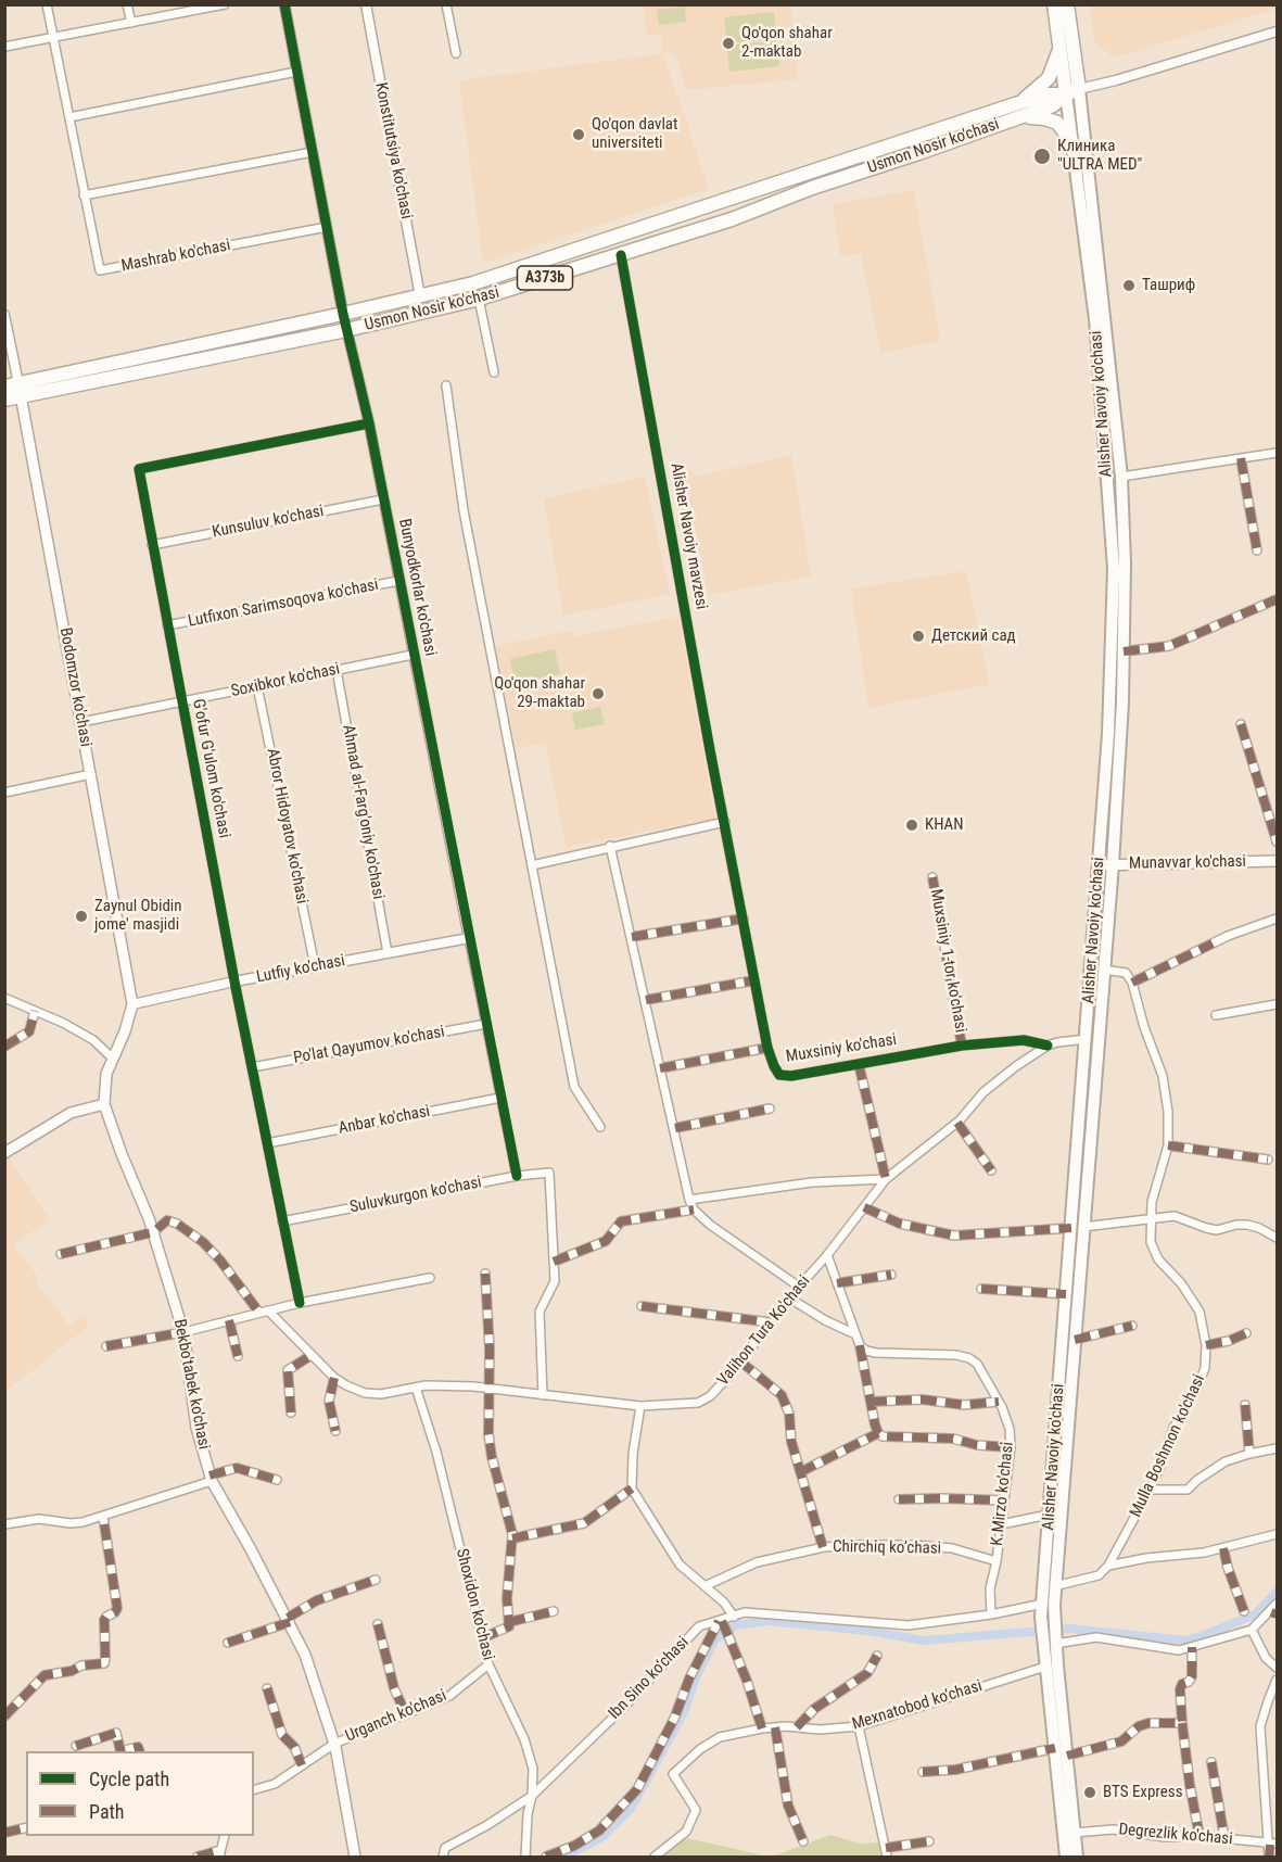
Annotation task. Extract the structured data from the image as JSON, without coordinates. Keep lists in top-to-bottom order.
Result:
{
  "streets": {
    "highway": ["Usmon Nosir ko'chasi", "A373b", "Alisher Navoiy ko'chasi"],
    "main road": ["Bodomzor ko'chasi", "Munavvar ko'chasi", "Bekbo'tabek ko'chasi"],
    "street": [
      "Konstitutsiya ko'chasi",
      "Mashrab ko'chasi",
      "Kunsuluv ko'chasi",
      "Alisher Navoiy mavzesi",
      "Bunyodkorlar ko'chasi",
      "Lutfixon Sarimsoqova ko'chasi",
      "Soxibkor ko'chasi",
      "G'ofur G'ulom ko'chasi",
      "Ahmad al-Farg'oniy ko'chasi",
      "Abror Hidoyatov ko'chasi",
      "Muxsiniy 1-tor ko'chasi",
      "Lutfiy ko'chasi",
      "Po'lat Qayumov ko'chasi",
      "Muxsiniy ko'chasi",
      "Anbar ko'chasi",
      "Suluvkurgon ko'chasi",
      "Valihon Tura Ko'chasi",
      "Mulla Boshmon ko'chasi",
      "K.Mirzo ko'chasi",
      "Chirchiq ko’chasi",
      "Shoxidon ko'chasi",
      "Ibn Sino ko‘chasi",
      "Mexnatobod ko'chasi",
      "Urganch ko'chasi",
      "Degrezlik ko'chasi"
    ]
  },
  "crossings": [
    ["Usmon Nosir ko'chasi", "Konstitutsiya ko'chasi"],
    ["Usmon Nosir ko'chasi", "Alisher Navoiy ko'chasi"],
    ["Usmon Nosir ko'chasi", "Alisher Navoiy mavzesi"],
    ["Usmon Nosir ko'chasi", "Bunyodkorlar ko'chasi"],
    ["Usmon Nosir ko'chasi", "Bodomzor ko'chasi"],
    ["Mashrab ko'chasi", "Bunyodkorlar ko'chasi"],
    ["Alisher Navoiy ko'chasi", "Munavvar ko'chasi"],
    ["Alisher Navoiy ko'chasi", "Valihon Tura Ko'chasi"],
    ["Alisher Navoiy ko'chasi", "Ibn Sino ko‘chasi"],
    ["Alisher Navoiy ko'chasi", "Mexnatobod ko'chasi"],
    ["Alisher Navoiy ko'chasi", "Degrezlik ko'chasi"],
    ["Kunsuluv ko'chasi", "Bunyodkorlar ko'chasi"],
    ["Kunsuluv ko'chasi", "G'ofur G'ulom ko'chasi"],
    ["Alisher Navoiy mavzesi", "Muxsiniy ko'chasi"],
    ["Bunyodkorlar ko'chasi", "Lutfixon Sarimsoqova ko'chasi"],
    ["Bunyodkorlar ko'chasi", "Soxibkor ko'chasi"],
    ["Bunyodkorlar ko'chasi", "G'ofur G'ulom ko'chasi"],
    ["Bunyodkorlar ko'chasi", "Lutfiy ko'chasi"],
    ["Bunyodkorlar ko'chasi", "Po'lat Qayumov ko'chasi"],
    ["Bunyodkorlar ko'chasi", "Anbar ko'chasi"],
    ["Bunyodkorlar ko'chasi", "Suluvkurgon ko'chasi"],
    ["Lutfixon Sarimsoqova ko'chasi", "G'ofur G'ulom ko'chasi"],
    ["Soxibkor ko'chasi", "Bodomzor ko'chasi"],
    ["Soxibkor ko'chasi", "G'ofur G'ulom ko'chasi"],
    ["Soxibkor ko'chasi", "Ahmad al-Farg'oniy ko'chasi"],
    ["Soxibkor ko'chasi", "Abror Hidoyatov ko'chasi"],
    ["Bodomzor ko'chasi", "Lutfiy ko'chasi"],
    ["Bodomzor ko'chasi", "Bekbo'tabek ko'chasi"],
    ["G'ofur G'ulom ko'chasi", "Lutfiy ko'chasi"],
    ["G'ofur G'ulom ko'chasi", "Po'lat Qayumov ko'chasi"],
    ["G'ofur G'ulom ko'chasi", "Anbar ko'chasi"],
    ["G'ofur G'ulom ko'chasi", "Suluvkurgon ko'chasi"],
    ["Ahmad al-Farg'oniy ko'chasi", "Lutfiy ko'chasi"],
    ["Abror Hidoyatov ko'chasi", "Lutfiy ko'chasi"],
    ["Muxsiniy 1-tor ko'chasi", "Muxsiniy ko'chasi"],
    ["Muxsiniy ko'chasi", "Valihon Tura Ko'chasi"],
    ["Valihon Tura Ko'chasi", "Shoxidon ko'chasi"],
    ["Bekbo'tabek ko'chasi", "Urganch ko'chasi"],
    ["K.Mirzo ko'chasi", "Chirchiq ko’chasi"],
    ["K.Mirzo ko'chasi", "Ibn Sino ko‘chasi"],
    ["Shoxidon ko'chasi", "Ibn Sino ko‘chasi"],
    ["Shoxidon ko'chasi", "Urganch ko'chasi"]
  ],
  "places": [
    "Qo'qon shahar 2-maktab",
    "Qo'qon davlat universiteti",
    "Клиника \"ULTRA MED\"",
    "Ташриф",
    "Детский сад",
    "Qo'qon shahar 29-maktab",
    "KHAN",
    "Zaynul Obidin jome' masjidi",
    "BTS Express"
  ],
  "legend": ["Cycle path", "Path"]
}
